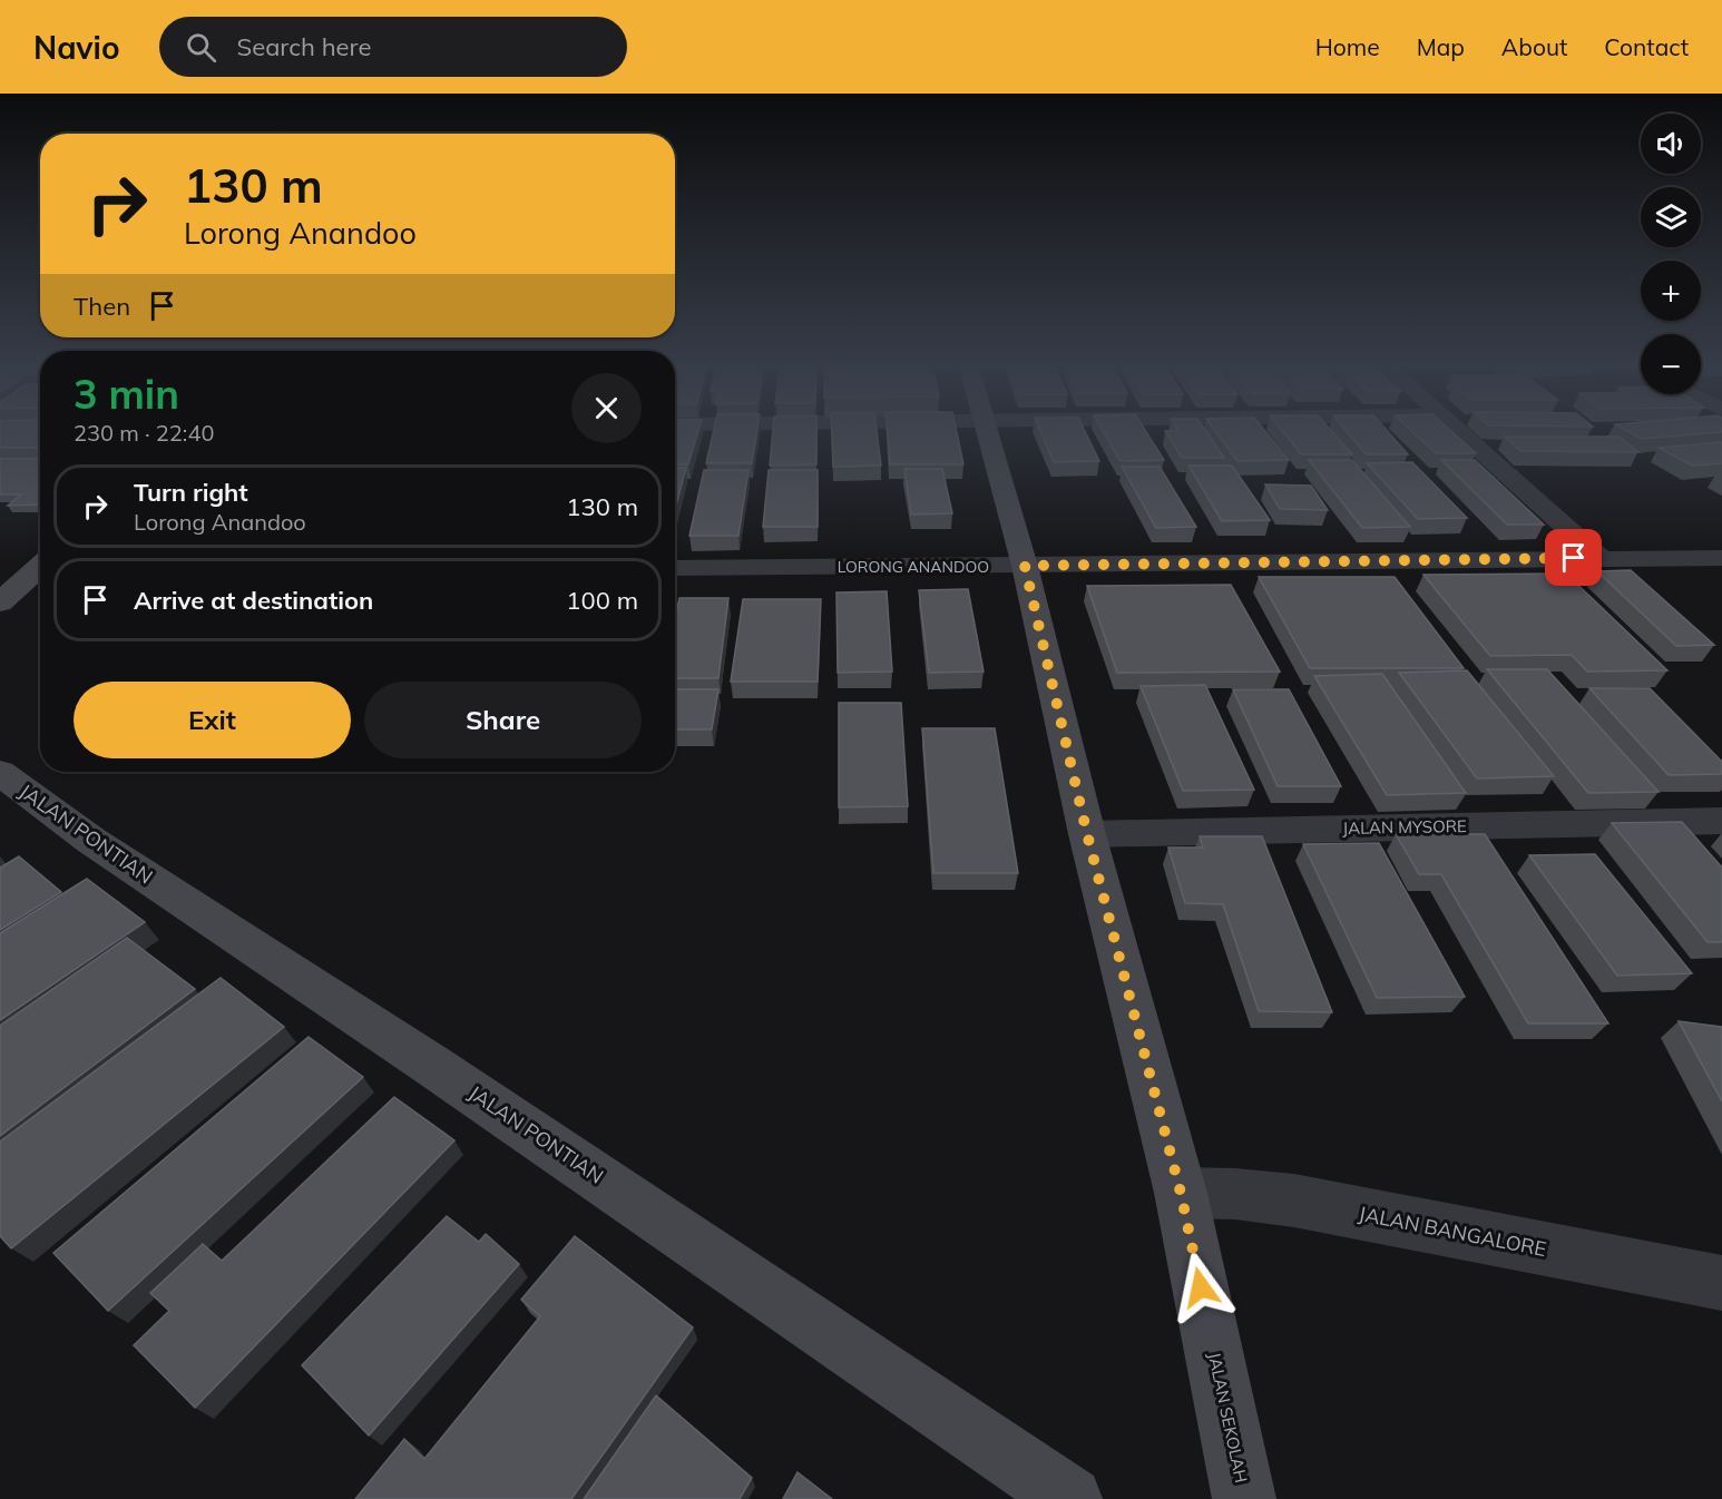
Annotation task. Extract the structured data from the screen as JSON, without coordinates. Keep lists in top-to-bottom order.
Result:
{
  "streets": {
    "street": [
      "LORONG ANANDOO",
      "JALAN MYSORE",
      "JALAN PONTIAN",
      "JALAN BANGALORE",
      "JALAN SEKOLAH"
    ]
  },
  "crossings": [
    ["LORONG ANANDOO", "JALAN SEKOLAH"],
    ["JALAN MYSORE", "JALAN SEKOLAH"],
    ["JALAN BANGALORE", "JALAN SEKOLAH"]
  ],
  "page": {
    "header": "Navio",
    "search": "Search here",
    "nav": [
      "Home",
      "Map",
      "About",
      "Contact"
    ],
    "map_buttons": ["+", "−"],
    "turn": ["130 m", "Lorong Anandoo"],
    "then": "Then",
    "heading": ["3 min", "230 m · 22:40"],
    "list": [
      {
        "name": "Turn right",
        "note": "Lorong Anandoo",
        "value": "130 m"
      },
      {
        "name": "Arrive at destination",
        "value": "100 m"
      }
    ],
    "buttons": ["Exit", "Share"]
  }
}
